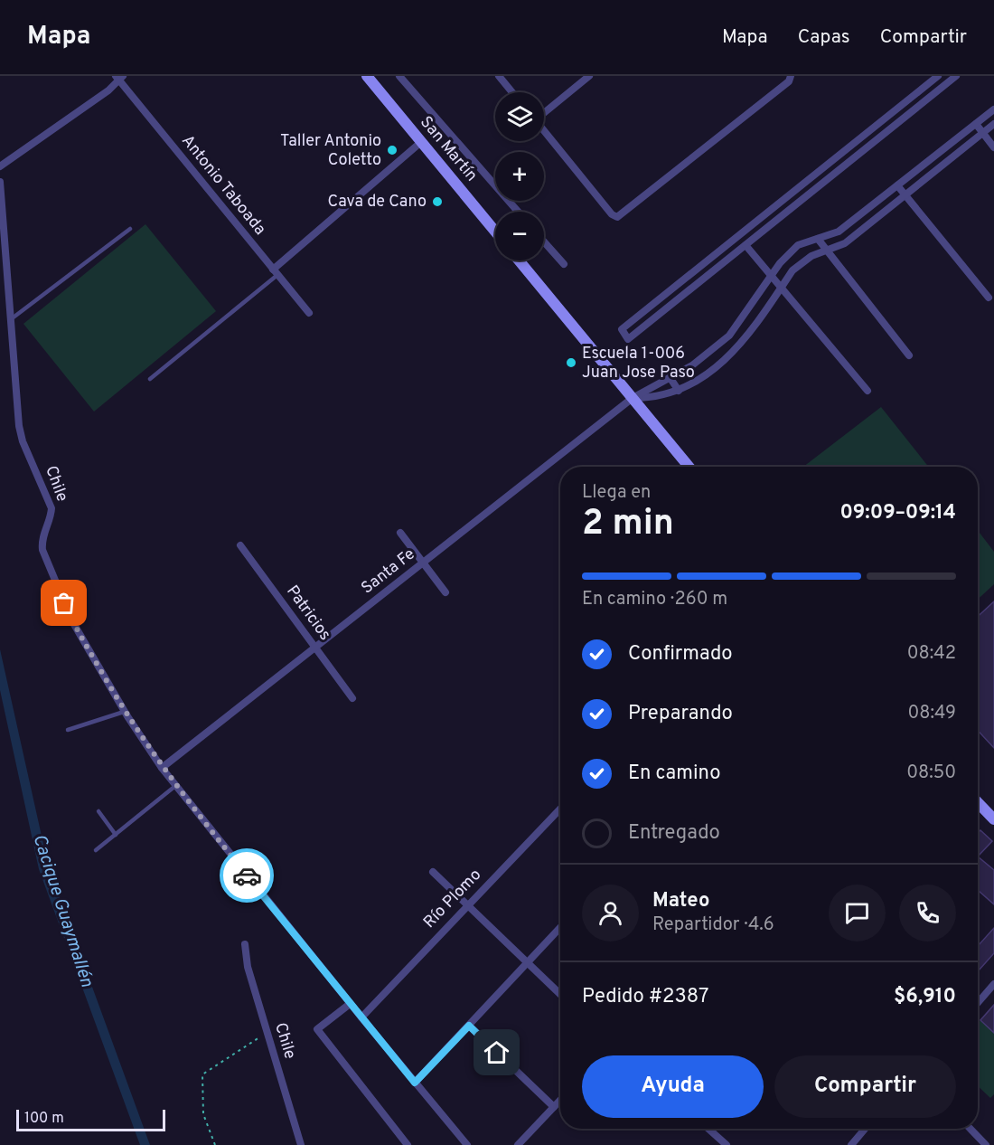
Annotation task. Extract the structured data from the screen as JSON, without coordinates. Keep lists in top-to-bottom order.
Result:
{
  "streets": {
    "main road": ["San Martín"],
    "street": [
      "Antonio Taboada",
      "Chile",
      "Santa Fe",
      "Patricios",
      "Río Plomo"
    ]
  },
  "crossings": [
    ["Chile", "Santa Fe"],
    ["Chile", "Río Plomo"],
    ["Santa Fe", "Patricios"]
  ],
  "water": ["Cacique Guaymallén"],
  "places": ["Taller Antonio Coletto", "Cava de Cano", "Escuela 1-006 Juan Jose Paso"],
  "scale_bar": "100 m",
  "page": {
    "header": "Mapa",
    "nav": ["Mapa", "Capas", "Compartir"],
    "map_buttons": ["+", "−"],
    "heading": ["2 min", "Llega en", "09:09–09:14"],
    "panel": [
      "Mateo",
      "Repartidor · 4.6",
      "Pedido #2387",
      "$6,910"
    ],
    "bar": "En camino · 260 m",
    "list": [
      ["Confirmado", "08:42"],
      ["Preparando", "08:49"],
      ["En camino", "08:50"],
      "Entregado"
    ],
    "buttons": ["Ayuda", "Compartir"],
    "scale": "100 m"
  }
}
